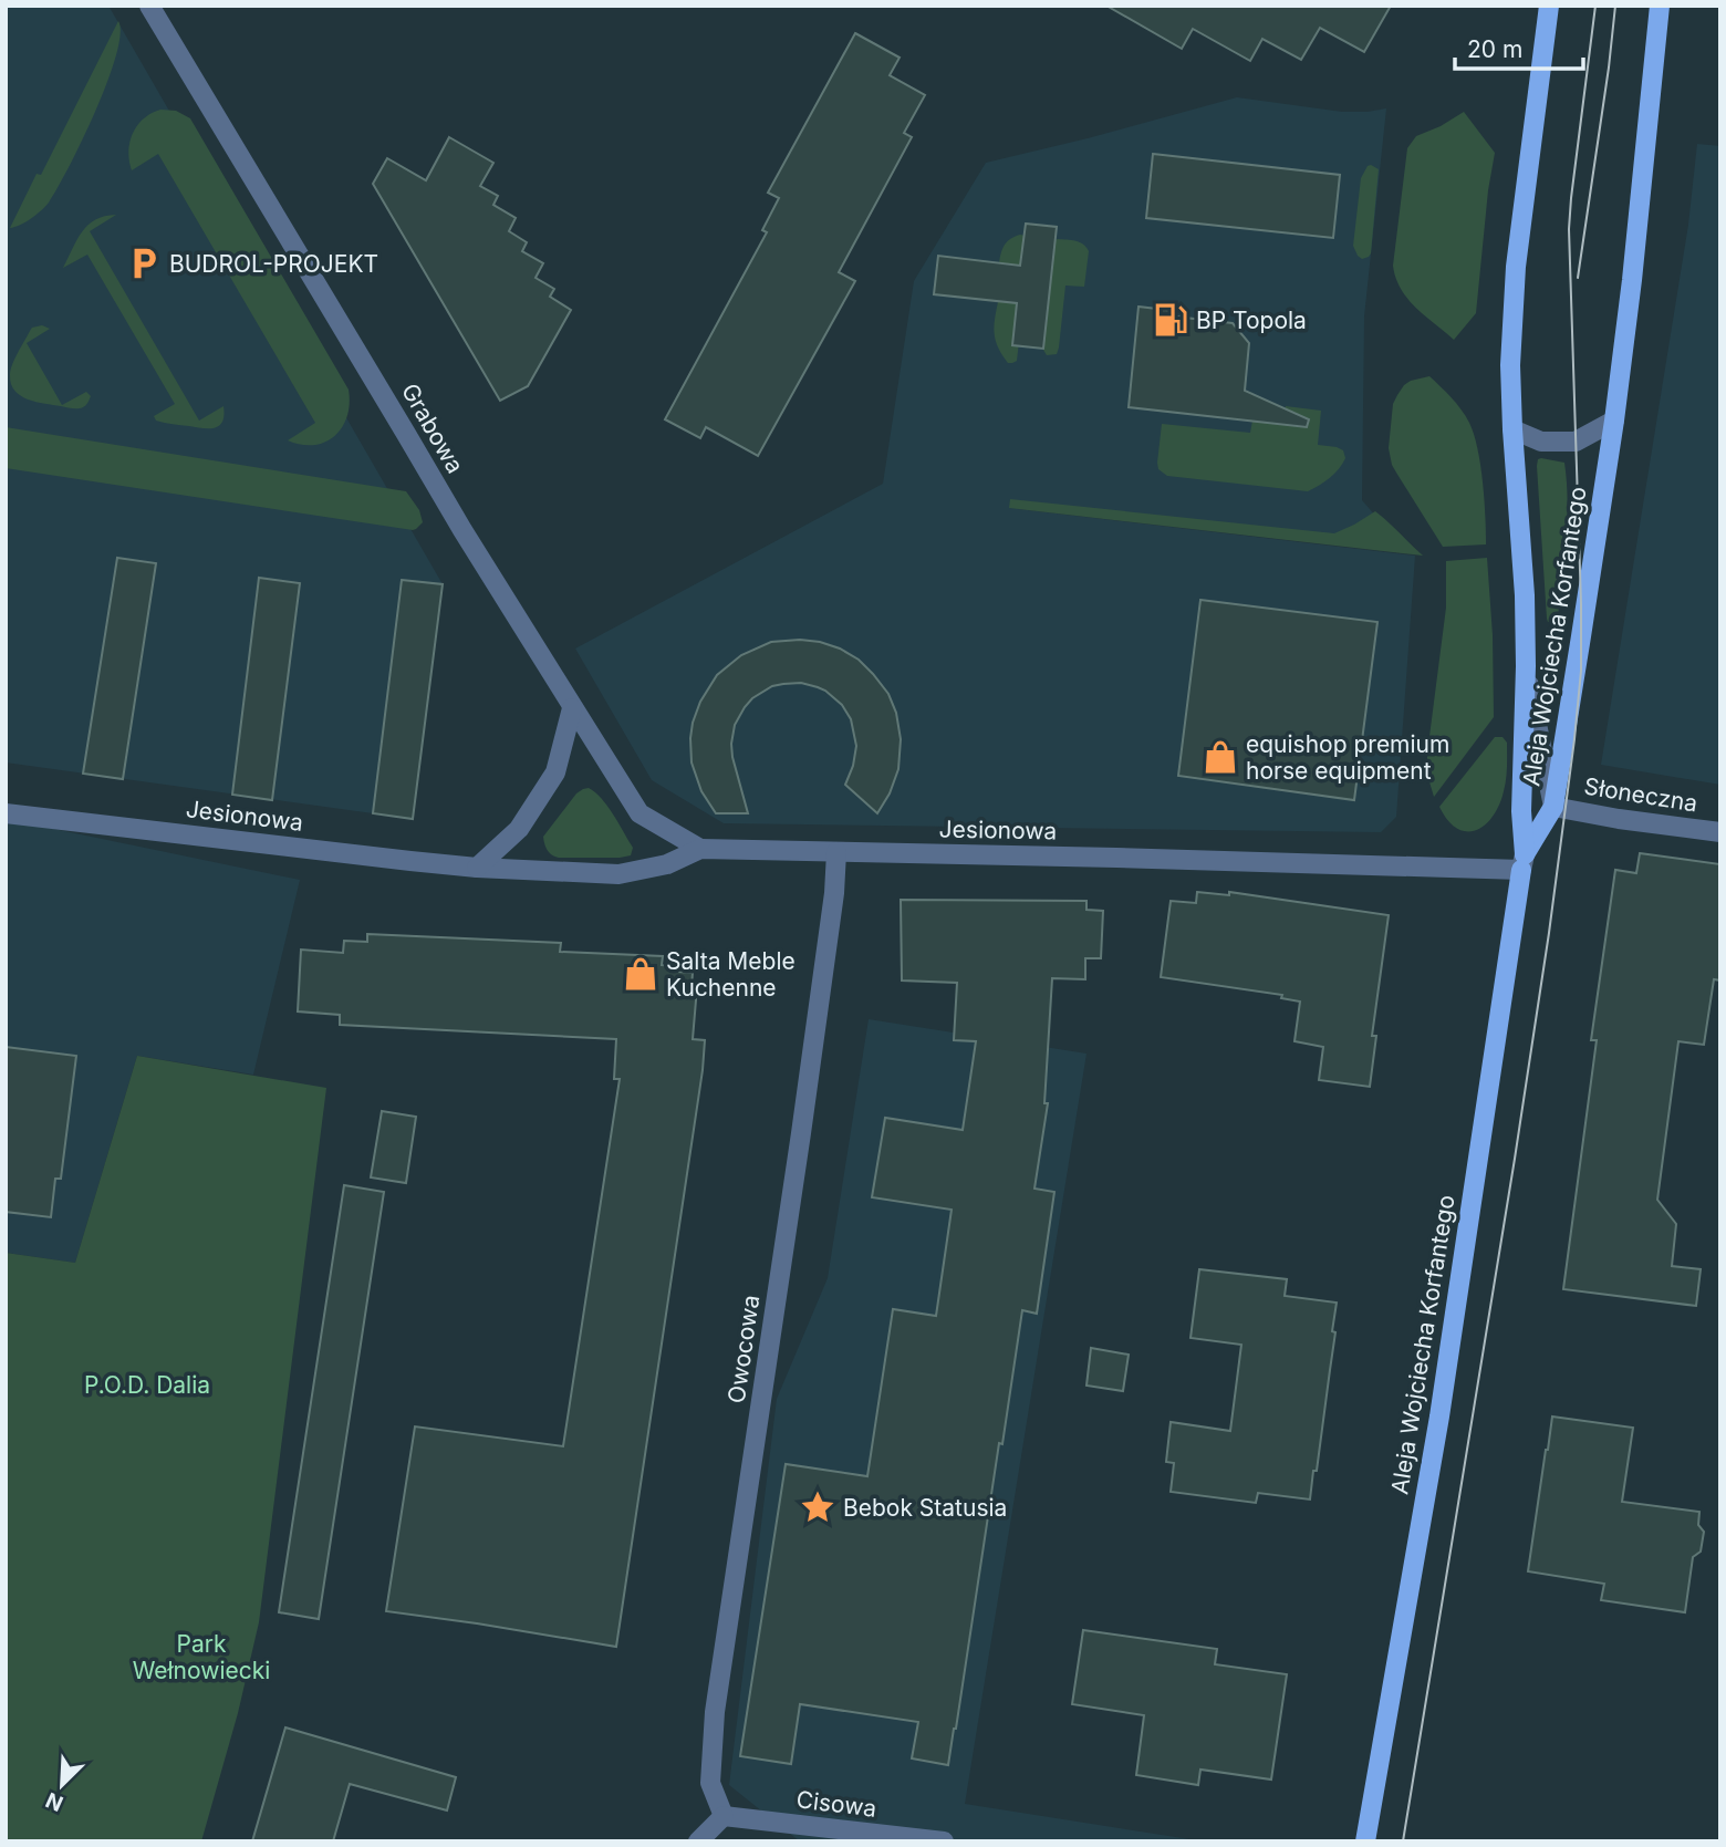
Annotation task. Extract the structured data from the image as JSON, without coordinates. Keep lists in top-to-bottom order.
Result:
{
  "streets": {
    "main road": ["Aleja Wojciecha Korfantego"],
    "street": [
      "Grabowa",
      "Słoneczna",
      "Jesionowa",
      "Owocowa",
      "Cisowa"
    ]
  },
  "crossings": [
    ["Grabowa", "Jesionowa"],
    ["Aleja Wojciecha Korfantego", "Słoneczna"],
    ["Aleja Wojciecha Korfantego", "Jesionowa"],
    ["Jesionowa", "Owocowa"],
    ["Owocowa", "Cisowa"]
  ],
  "parks": ["P.O.D. Dalia", "Park Wełnowiecki"],
  "places": {
    "parking": ["BUDROL-PROJEKT"],
    "fuel station": ["BP Topola"],
    "shop": ["equishop premium horse equipment", "Salta Meble Kuchenne"],
    "place": ["Bebok Statusia"]
  },
  "scale_bar": "20 m",
  "north": "bottom left"
}
